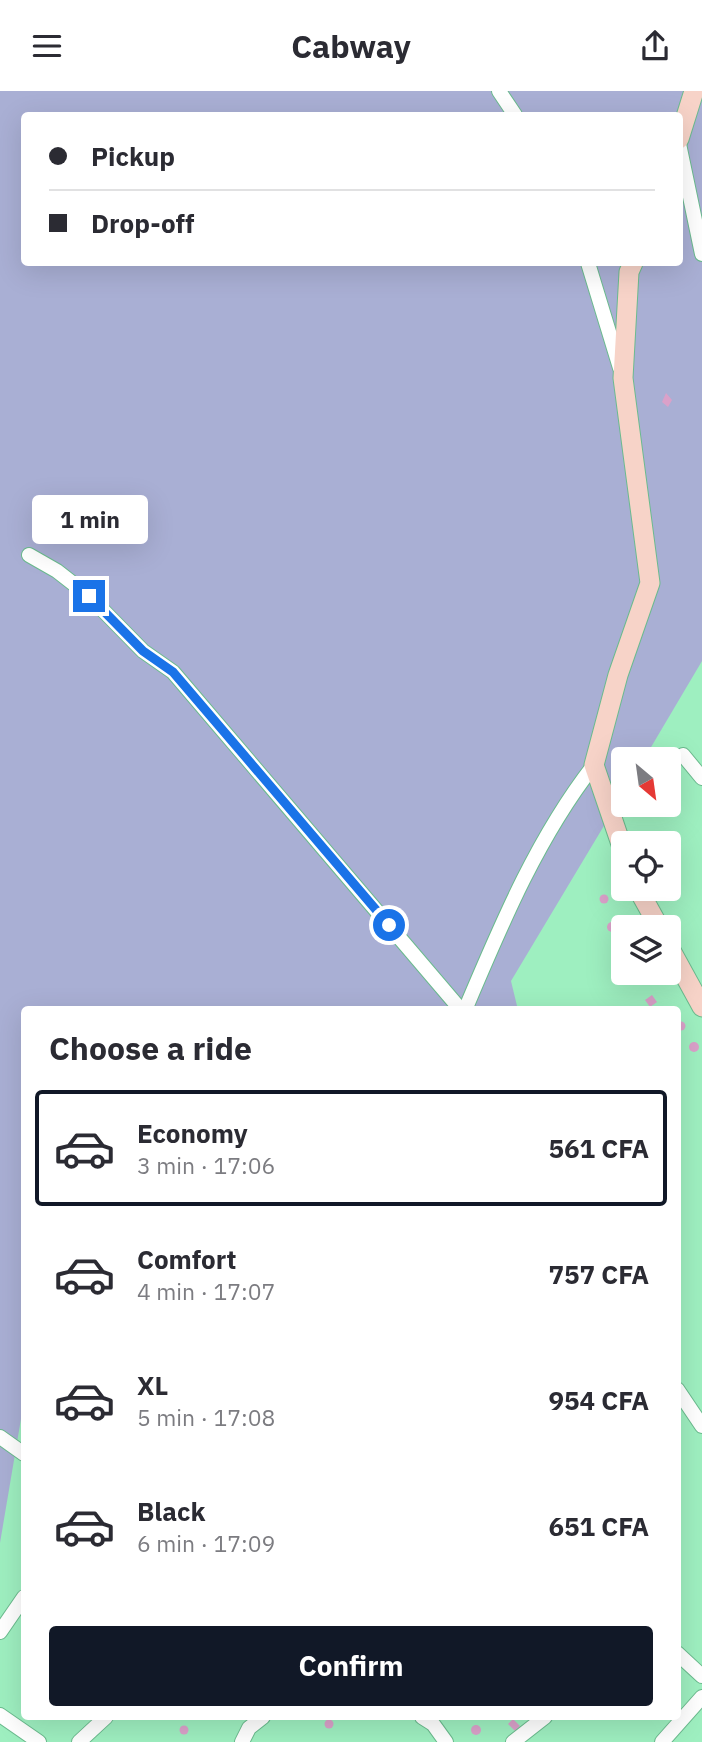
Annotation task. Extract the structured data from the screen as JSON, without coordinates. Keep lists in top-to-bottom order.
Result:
{
  "north": "bottom right",
  "page": {
    "header": "Cabway",
    "banner": ["Pickup", "Drop-off"],
    "bubble": "1 min",
    "heading": "Choose a ride",
    "list": [
      {
        "name": "Economy",
        "note": "3 min · 17:06",
        "value": "561 CFA"
      },
      {
        "name": "Comfort",
        "note": "4 min · 17:07",
        "value": "757 CFA"
      },
      {
        "name": "XL",
        "note": "5 min · 17:08",
        "value": "954 CFA"
      },
      {
        "name": "Black",
        "note": "6 min · 17:09",
        "value": "651 CFA"
      }
    ],
    "buttons": "Confirm"
  }
}
